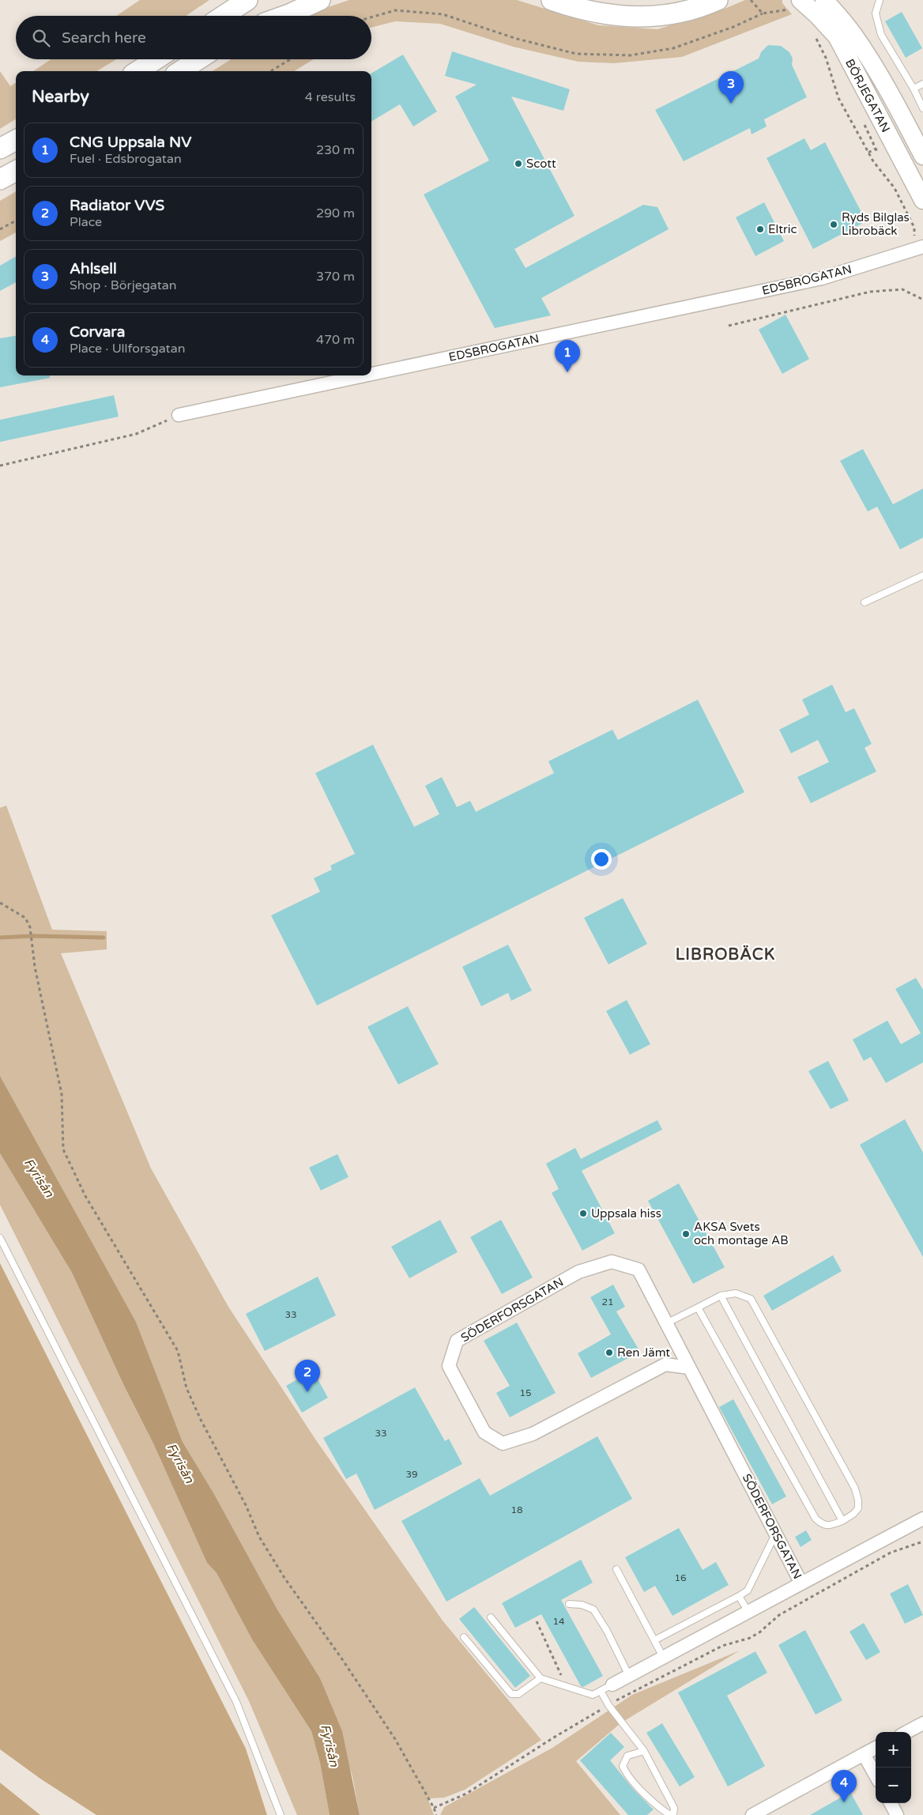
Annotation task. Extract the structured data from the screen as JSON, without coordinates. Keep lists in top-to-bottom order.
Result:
{
  "streets": {
    "main road": ["BÖRJEGATAN"],
    "street": ["EDSBROGATAN", "SÖDERFORSGATAN"]
  },
  "districts": ["LIBROBÄCK"],
  "water": ["Fyrisån"],
  "places": [
    "Scott",
    "Ryds Bilglas Librobäck",
    "Eltric",
    "Uppsala hiss",
    "AKSA Svets och montage AB",
    "Ren Jämt"
  ],
  "house_numbers": [
    "21",
    "33",
    "15",
    "33",
    "39",
    "18",
    "16",
    "14"
  ],
  "page": {
    "search": "Search here",
    "pins": [
      "3",
      "1",
      "2",
      "4"
    ],
    "heading": ["Nearby", "4 results"],
    "list": [
      {
        "mark": "1",
        "name": "CNG Uppsala NV",
        "note": "Fuel · Edsbrogatan",
        "value": "230 m"
      },
      {
        "mark": "2",
        "name": "Radiator VVS",
        "note": "Place",
        "value": "290 m"
      },
      {
        "mark": "3",
        "name": "Ahlsell",
        "note": "Shop · Börjegatan",
        "value": "370 m"
      },
      {
        "mark": "4",
        "name": "Corvara",
        "note": "Place · Ullforsgatan",
        "value": "470 m"
      }
    ],
    "map_buttons": ["+", "−"]
  }
}
